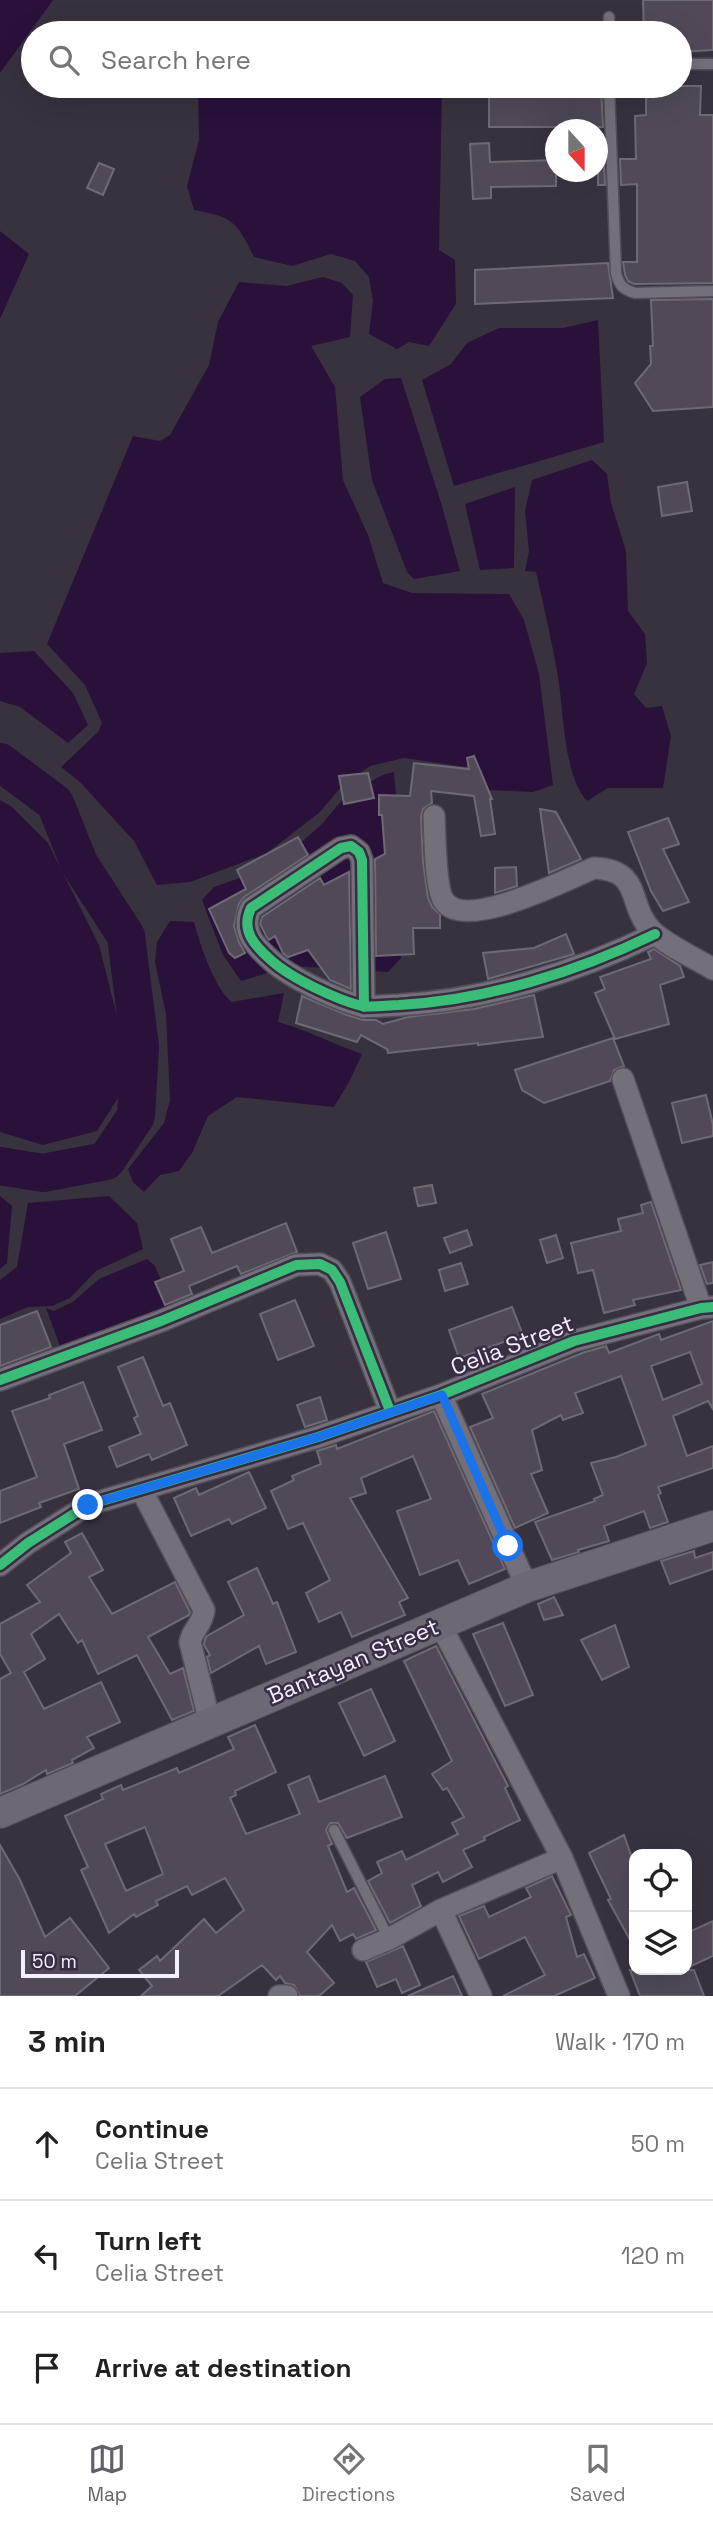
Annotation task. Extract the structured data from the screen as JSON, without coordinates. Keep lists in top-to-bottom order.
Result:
{
  "streets": {
    "main road": ["Bantayan Street"],
    "street": ["Celia Street"]
  },
  "crossings": [
    ["Celia Street", "Bantayan Street"]
  ],
  "scale_bar": "50 m",
  "north": "bottom",
  "page": {
    "search": "Search here",
    "scale": "50 m",
    "heading": ["3 min", "Walk · 170 m"],
    "list": [
      ["Continue", "Celia Street", "50 m"],
      ["Turn left", "Celia Street", "120 m"],
      "Arrive at destination"
    ],
    "nav": ["Map", "Directions", "Saved"]
  }
}
